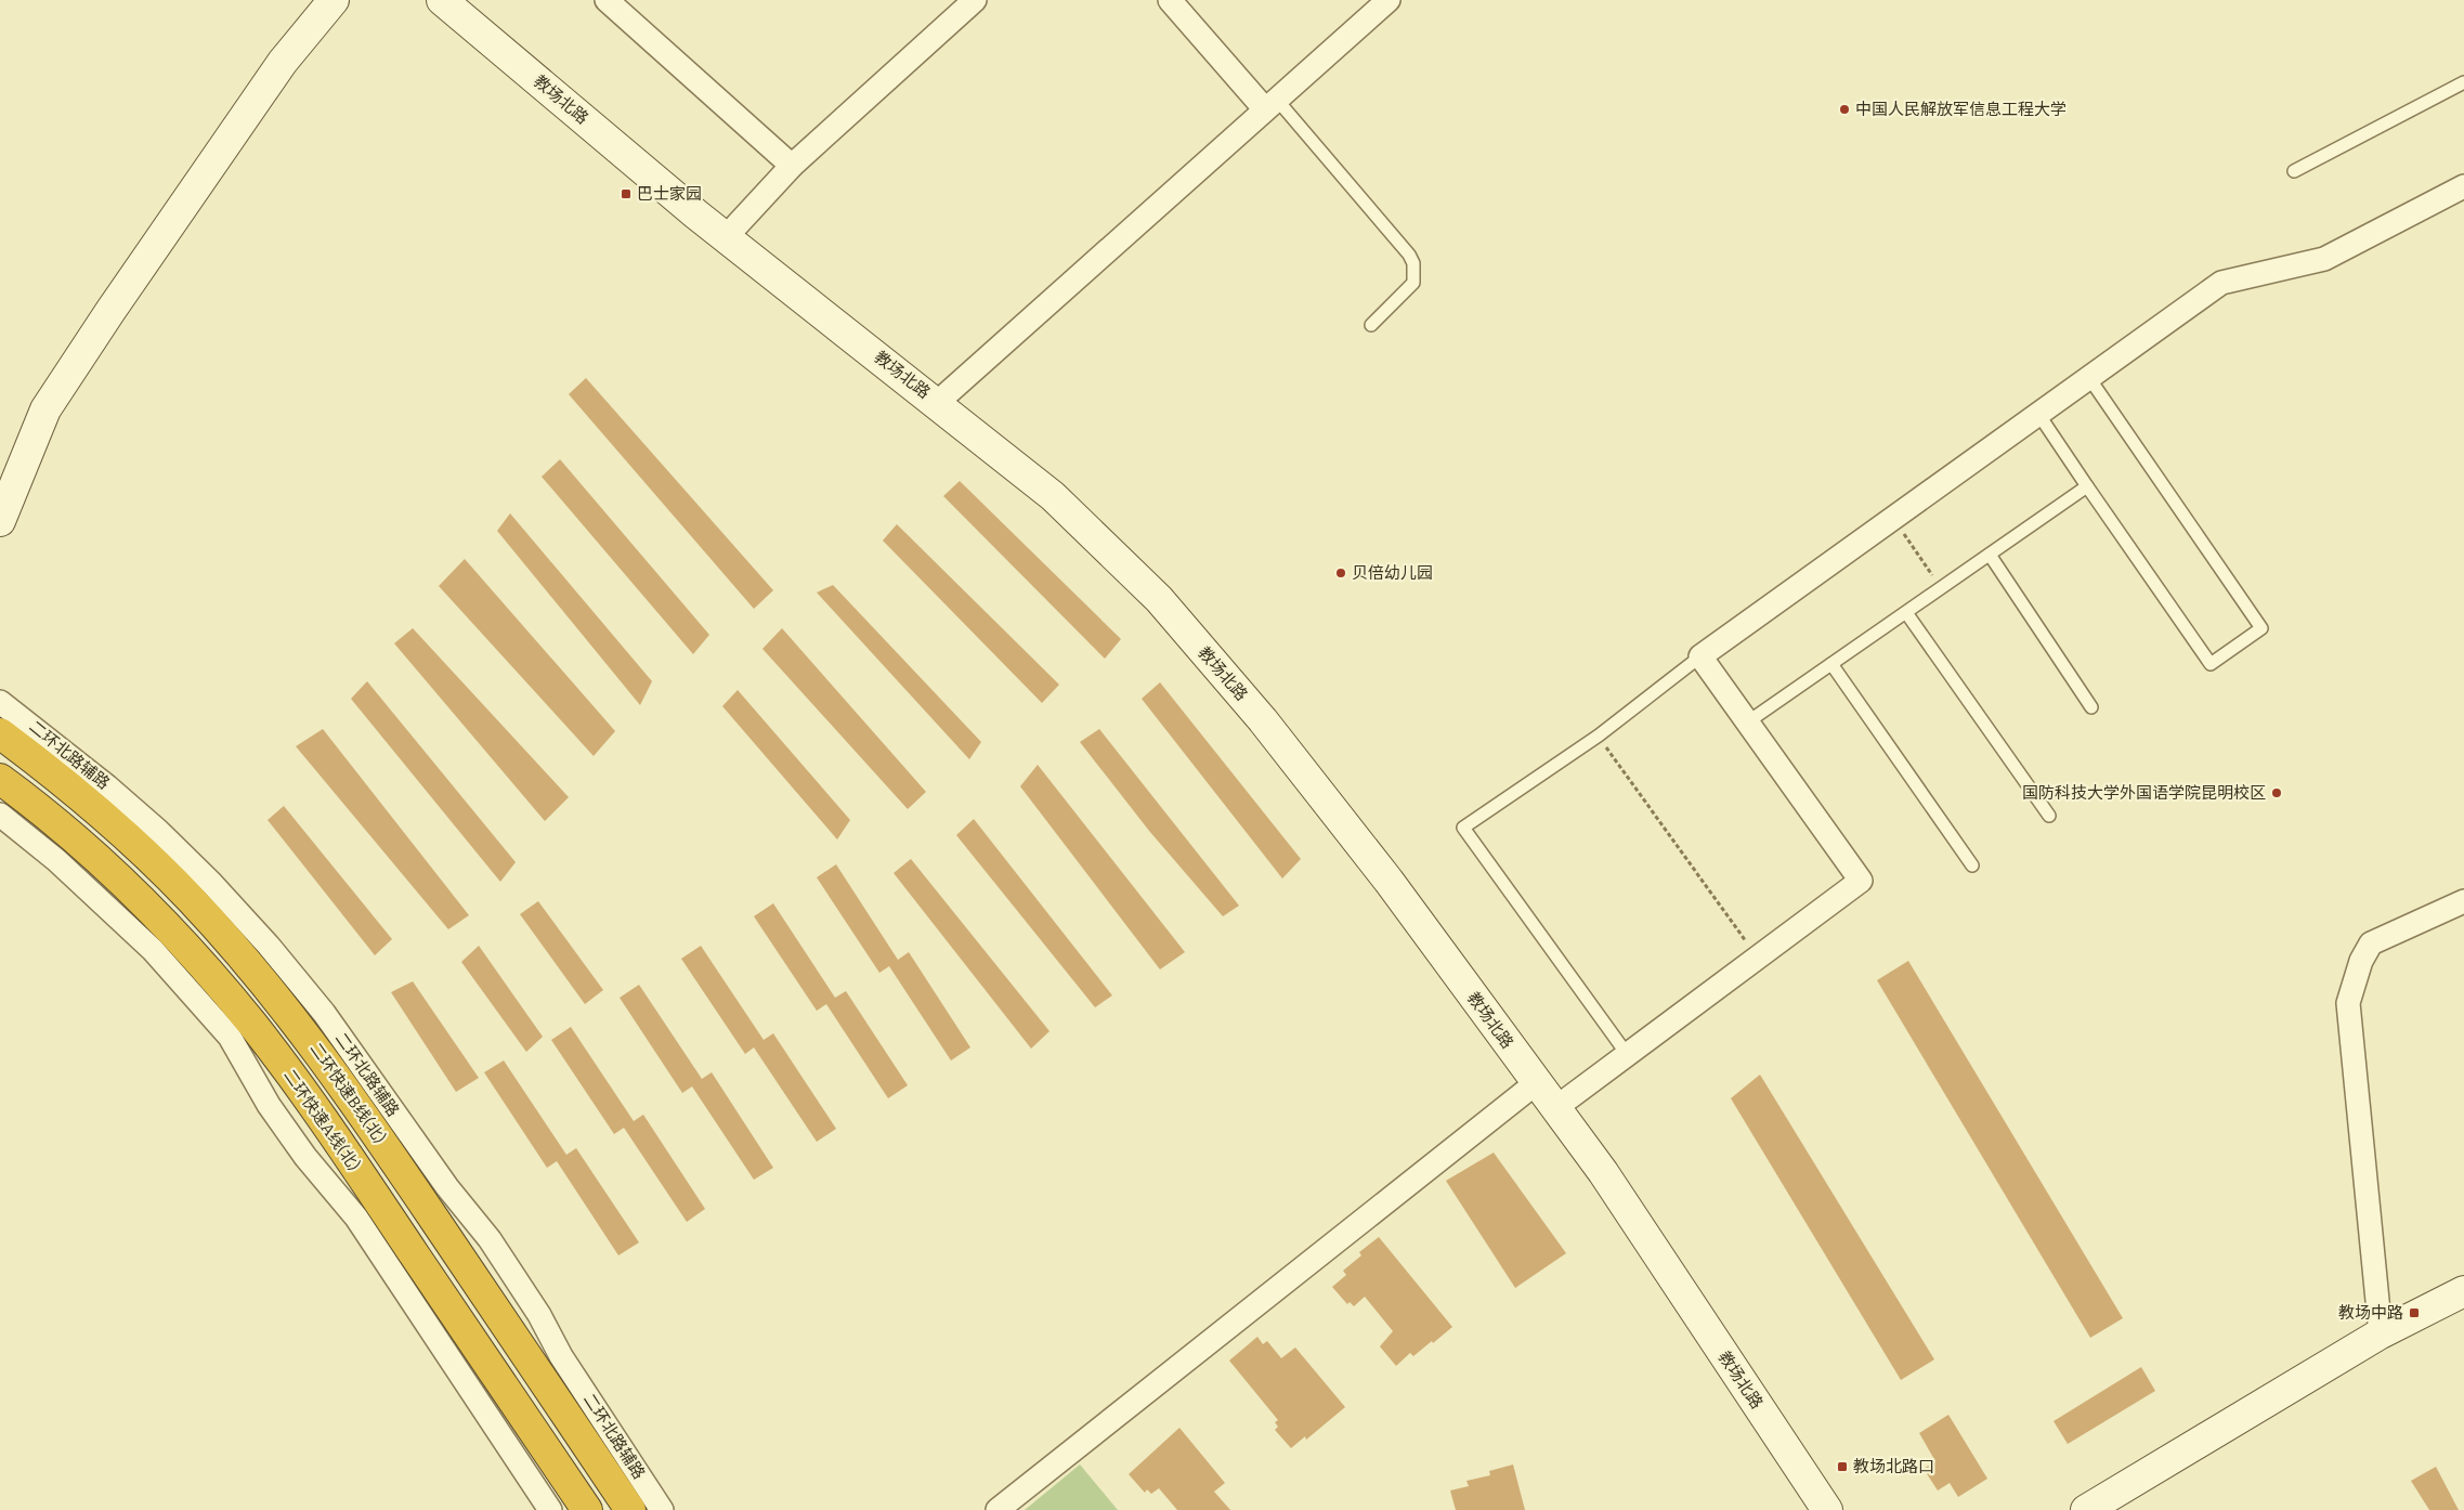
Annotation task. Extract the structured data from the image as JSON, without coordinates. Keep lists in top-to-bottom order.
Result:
{
  "streets": {
    "highway": ["二环快速B线(北)", "二环快速A线(北)"],
    "street": ["教场北路", "二环北路辅路"]
  },
  "places": {
    "other": ["中国人民解放军信息工程大学", "贝倍幼儿园", "国防科技大学外国语学院昆明校区"],
    "transit": ["巴士家园", "教场中路", "教场北路口"]
  }
}
